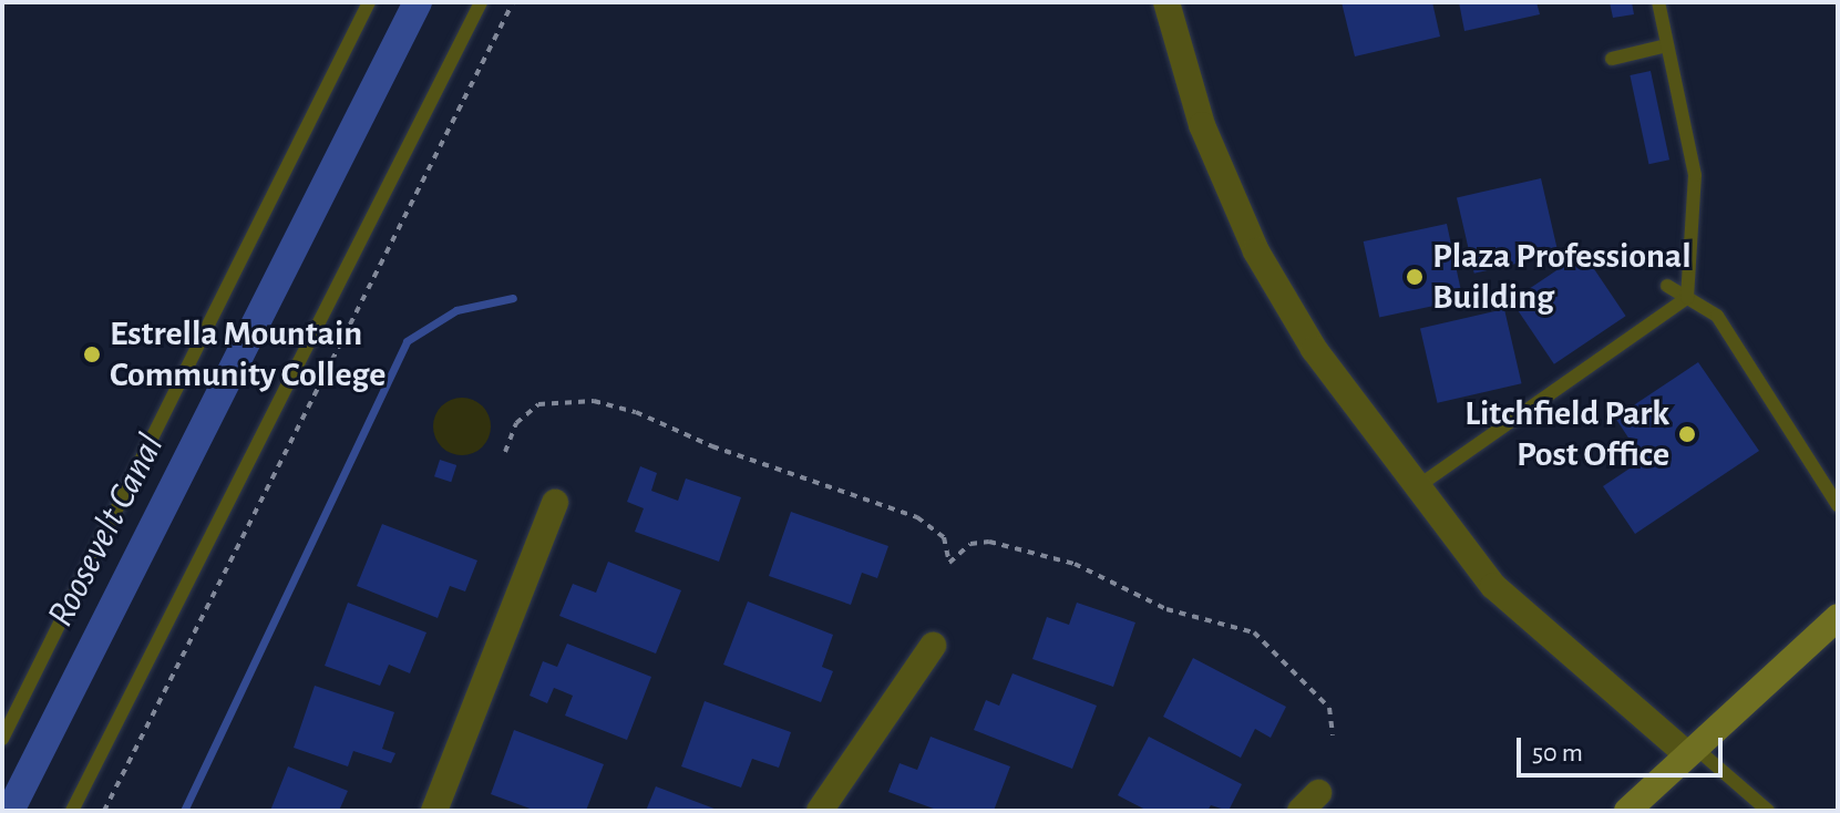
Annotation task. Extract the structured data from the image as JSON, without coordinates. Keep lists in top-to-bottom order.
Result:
{
  "water": ["Roosevelt Canal"],
  "places": ["Plaza Professional Building", "Estrella Mountain Community College", "Litchfield Park Post Office"],
  "scale_bar": "50 m"
}
